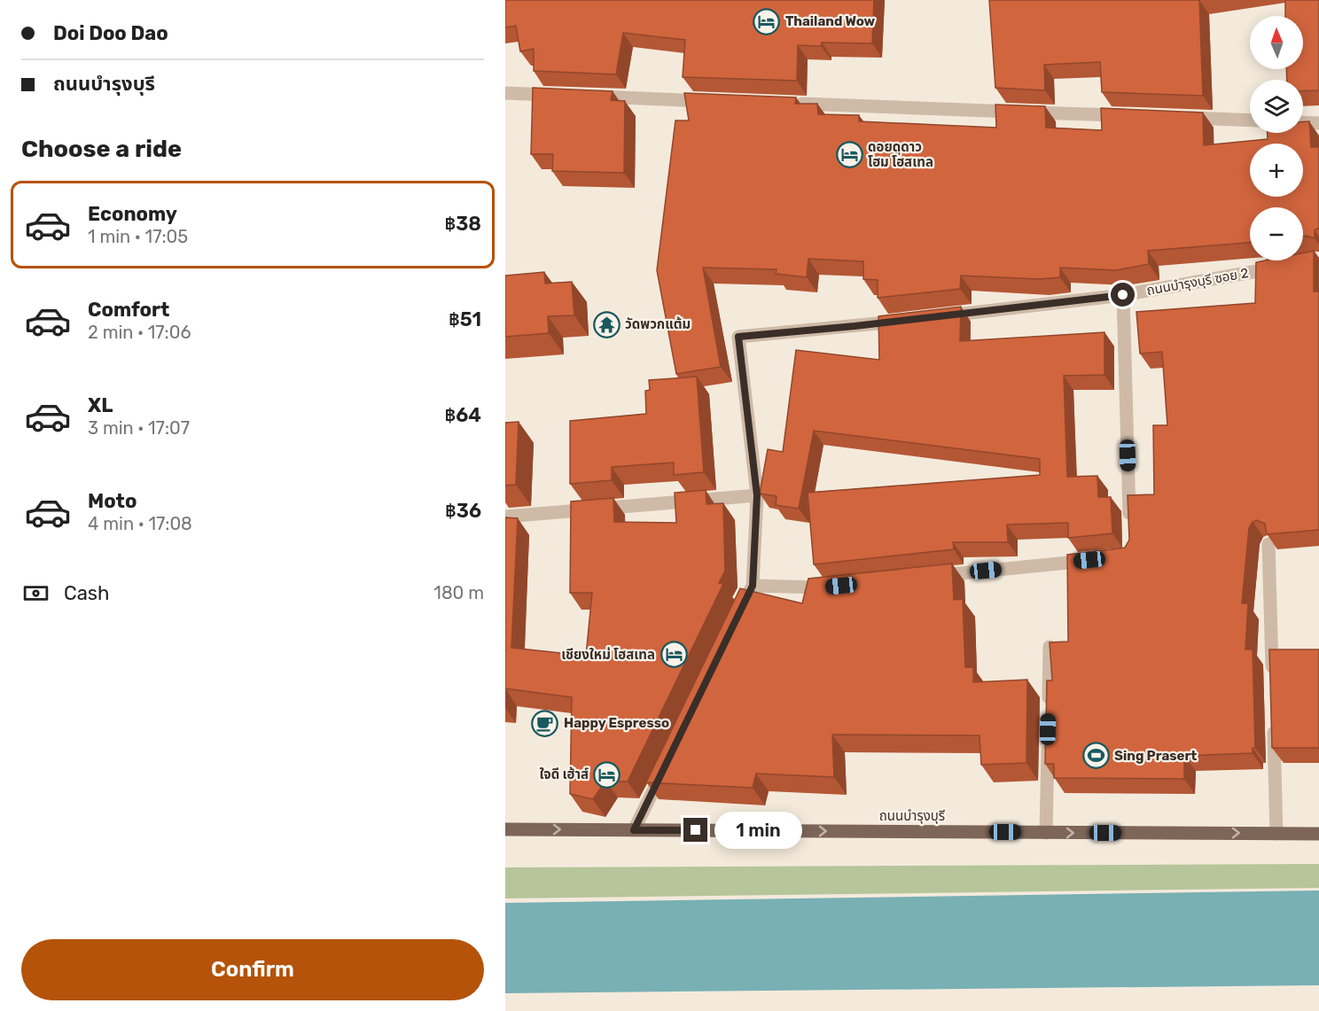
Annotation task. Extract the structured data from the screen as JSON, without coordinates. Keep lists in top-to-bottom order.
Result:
{
  "streets": {
    "main road": ["ถนนบำรุงบุรี"],
    "street": ["ถนนบำรุงบุรี ซอย 2"]
  },
  "one_way": ["ถนนบำรุงบุรี"],
  "places": {
    "hotel": [
      "Thailand Wow",
      "ดอยดูดาว โฮม โฮสเทล",
      "เชียงใหม่ โฮสเทล",
      "ใจดี เฮ้าส์"
    ],
    "temple": ["วัดพวกแต้ม"],
    "cafe": ["Happy Espresso"],
    "sports": ["Sing Prasert"]
  },
  "north": "top",
  "page": {
    "banner": ["Doi Doo Dao", "ถนนบำรุงบุรี"],
    "map_buttons": ["+", "−"],
    "heading": "Choose a ride",
    "list": [
      {
        "name": "Economy",
        "note": "1 min · 17:05",
        "value": "฿38"
      },
      {
        "name": "Comfort",
        "note": "2 min · 17:06",
        "value": "฿51"
      },
      {
        "name": "XL",
        "note": "3 min · 17:07",
        "value": "฿64"
      },
      {
        "name": "Moto",
        "note": "4 min · 17:08",
        "value": "฿36"
      }
    ],
    "pay": ["Cash", "180 m"],
    "bubble": "1 min",
    "buttons": "Confirm"
  }
}
